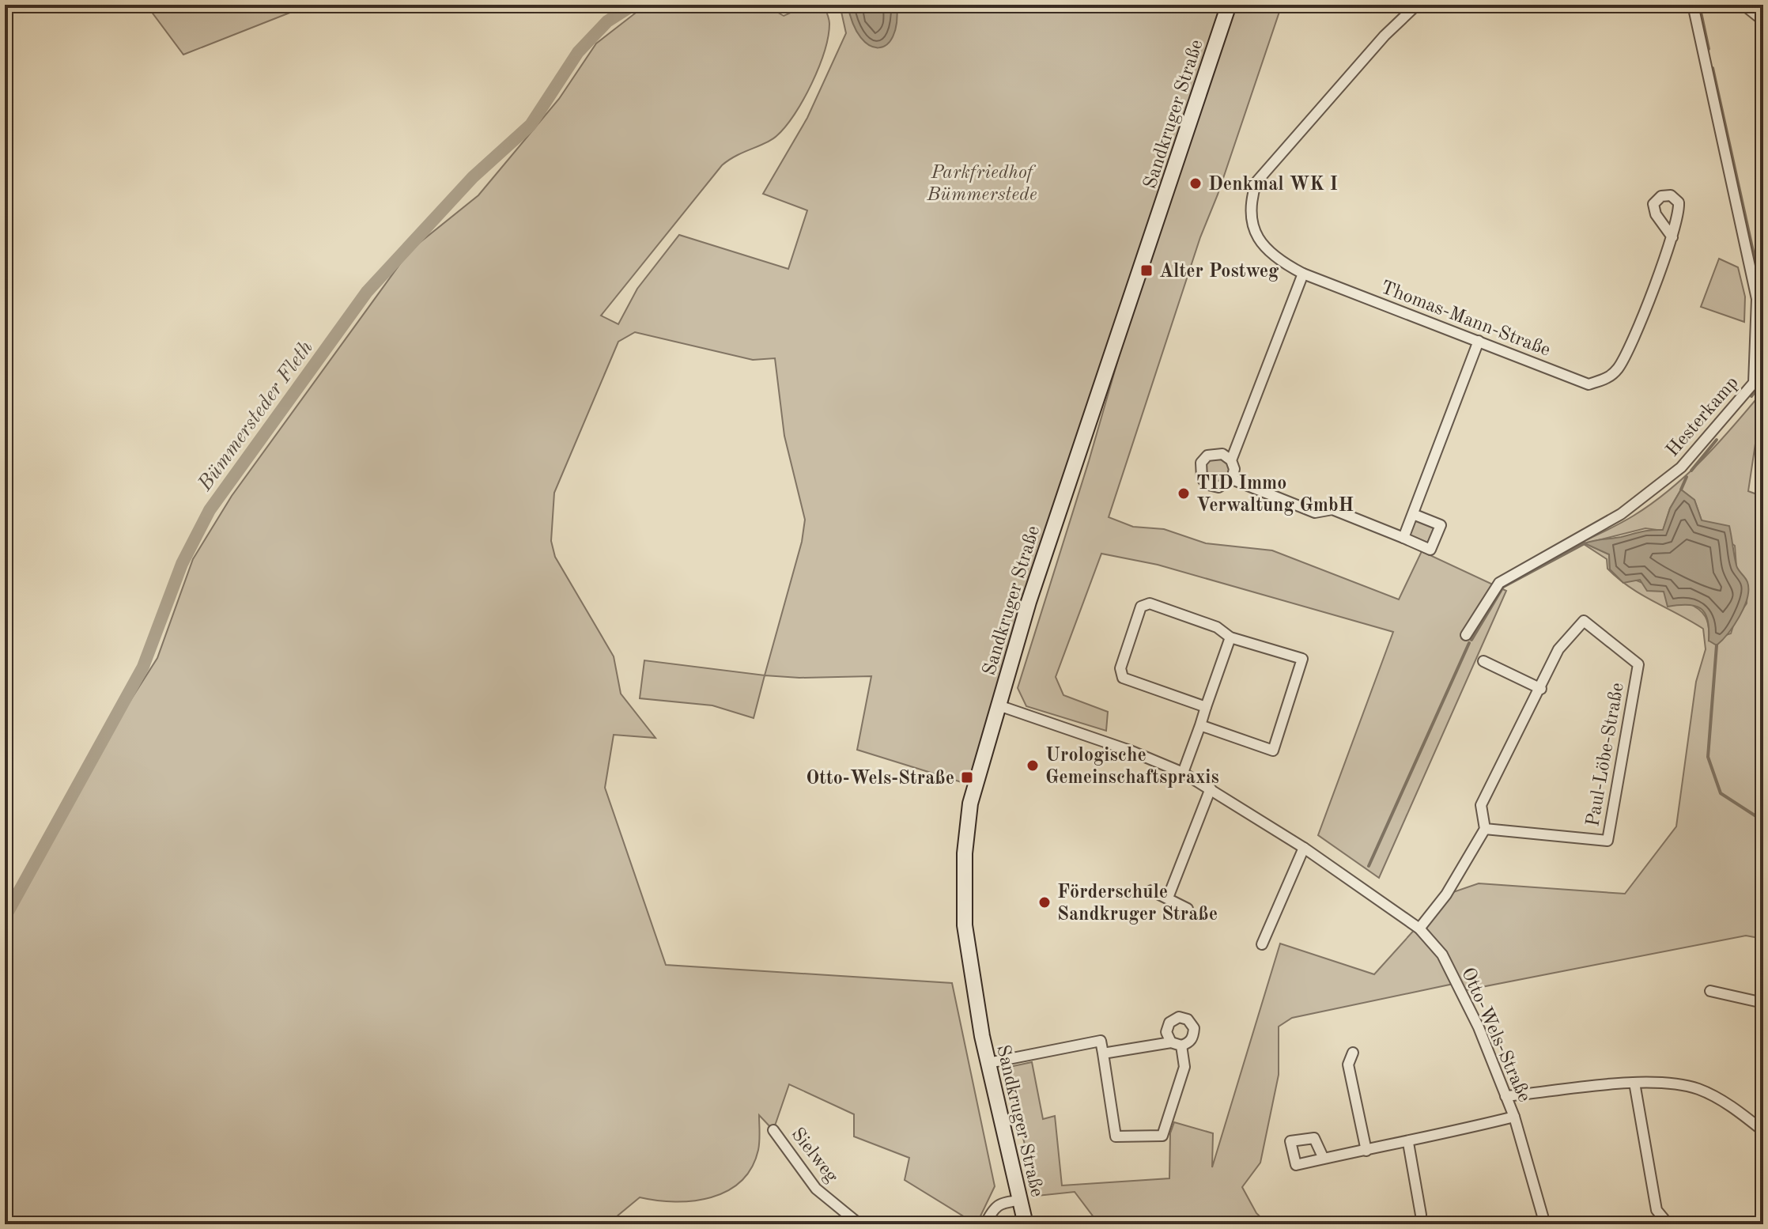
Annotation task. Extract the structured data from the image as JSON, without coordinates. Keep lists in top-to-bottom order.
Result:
{
  "streets": {
    "street": [
      "Sandkruger Straße",
      "Thomas-Mann-Straße",
      "Hesterkamp",
      "Paul-Löbe-Straße",
      "Otto-Wels-Straße",
      "Sielweg"
    ]
  },
  "crossings": [
    ["Sandkruger Straße", "Otto-Wels-Straße"]
  ],
  "water": ["Bümmersteder Fleth"],
  "parks": ["Parkfriedhof Bümmerstede"],
  "places": {
    "other": [
      "Denkmal WK I",
      "TID Immo Verwaltung GmbH",
      "Urologische Gemeinschaftspraxis",
      "Förderschule Sandkruger Straße"
    ],
    "transit": ["Alter Postweg", "Otto-Wels-Straße"]
  }
}
